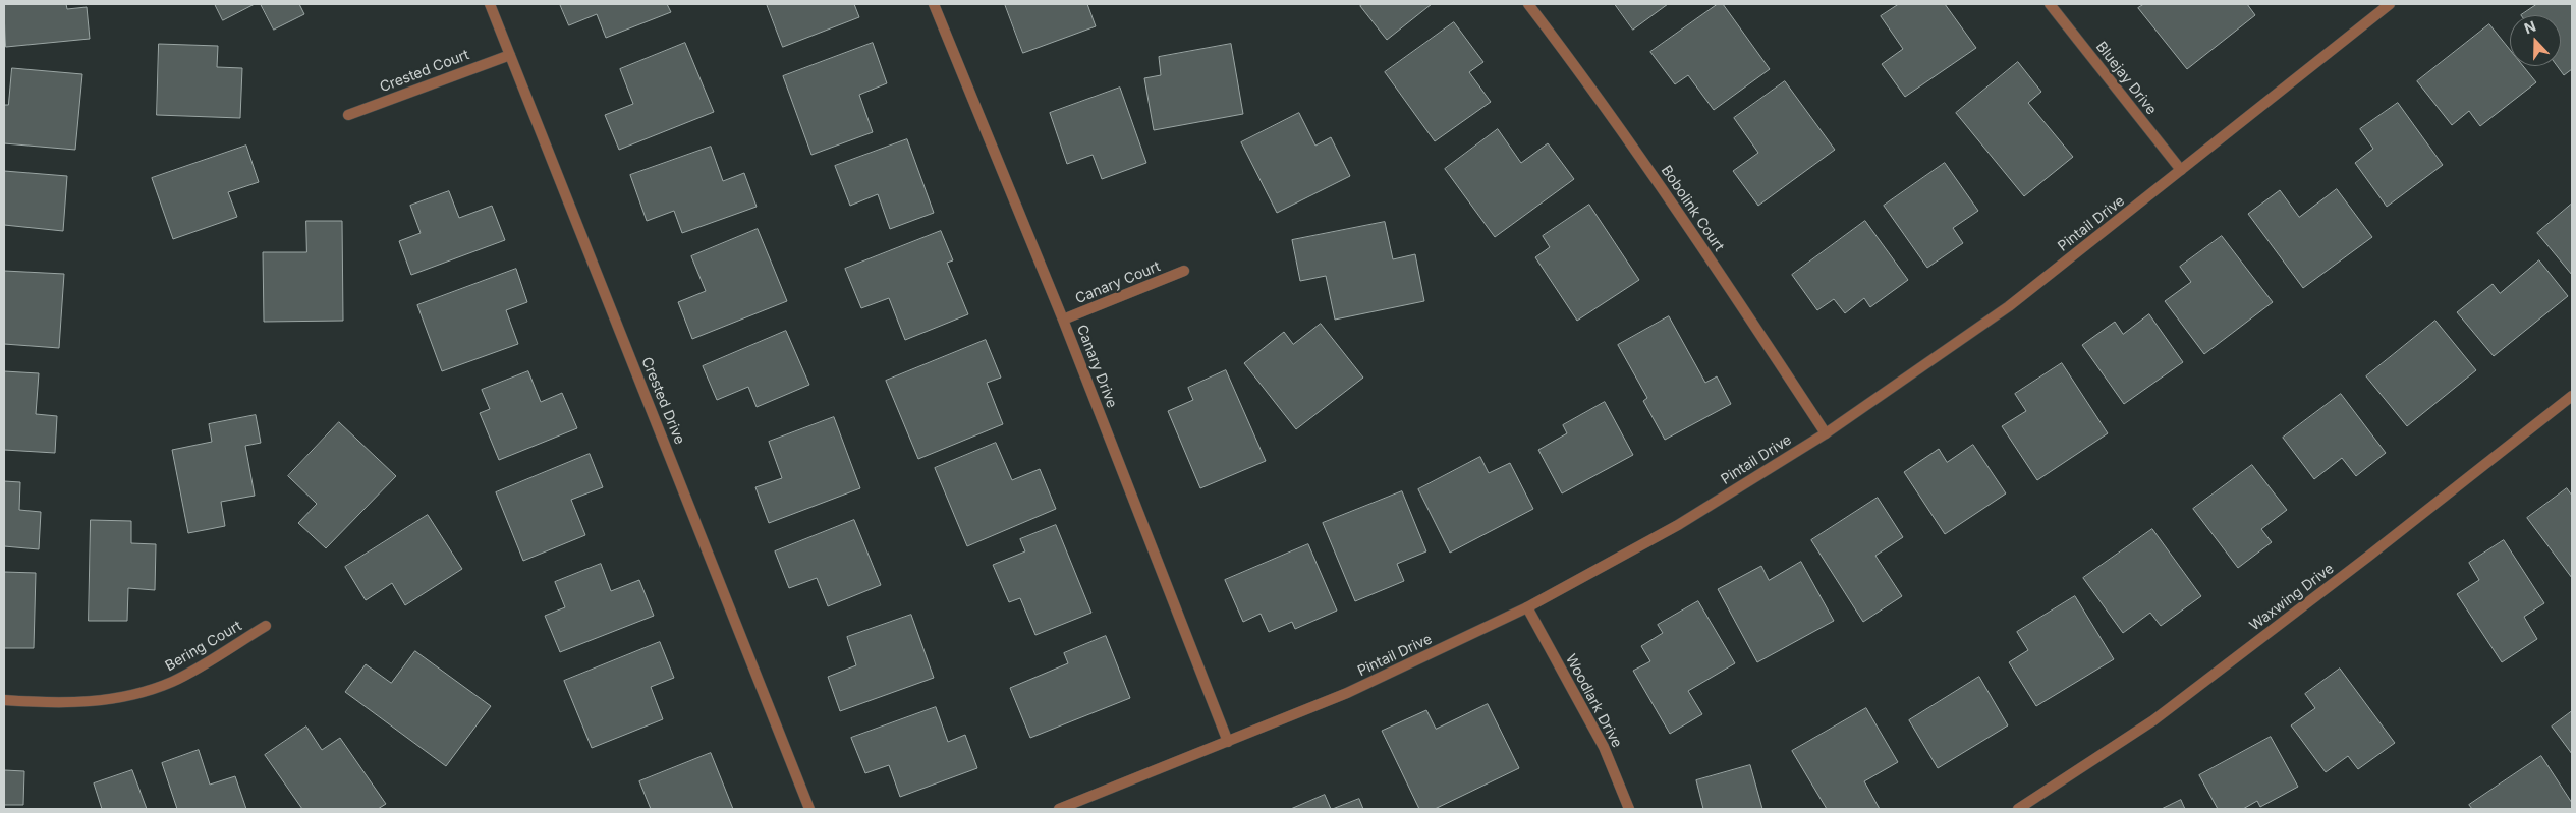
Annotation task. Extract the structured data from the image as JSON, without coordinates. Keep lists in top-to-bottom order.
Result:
{
  "streets": {
    "street": [
      "Crested Court",
      "Bluejay Drive",
      "Bobolink Court",
      "Pintail Drive",
      "Canary Court",
      "Canary Drive",
      "Crested Drive",
      "Waxwing Drive",
      "Bering Court",
      "Woodlark Drive"
    ]
  },
  "crossings": [
    ["Crested Court", "Crested Drive"],
    ["Bluejay Drive", "Pintail Drive"],
    ["Bobolink Court", "Pintail Drive"],
    ["Pintail Drive", "Canary Drive"],
    ["Pintail Drive", "Woodlark Drive"],
    ["Canary Court", "Canary Drive"]
  ],
  "north": "top"
}
